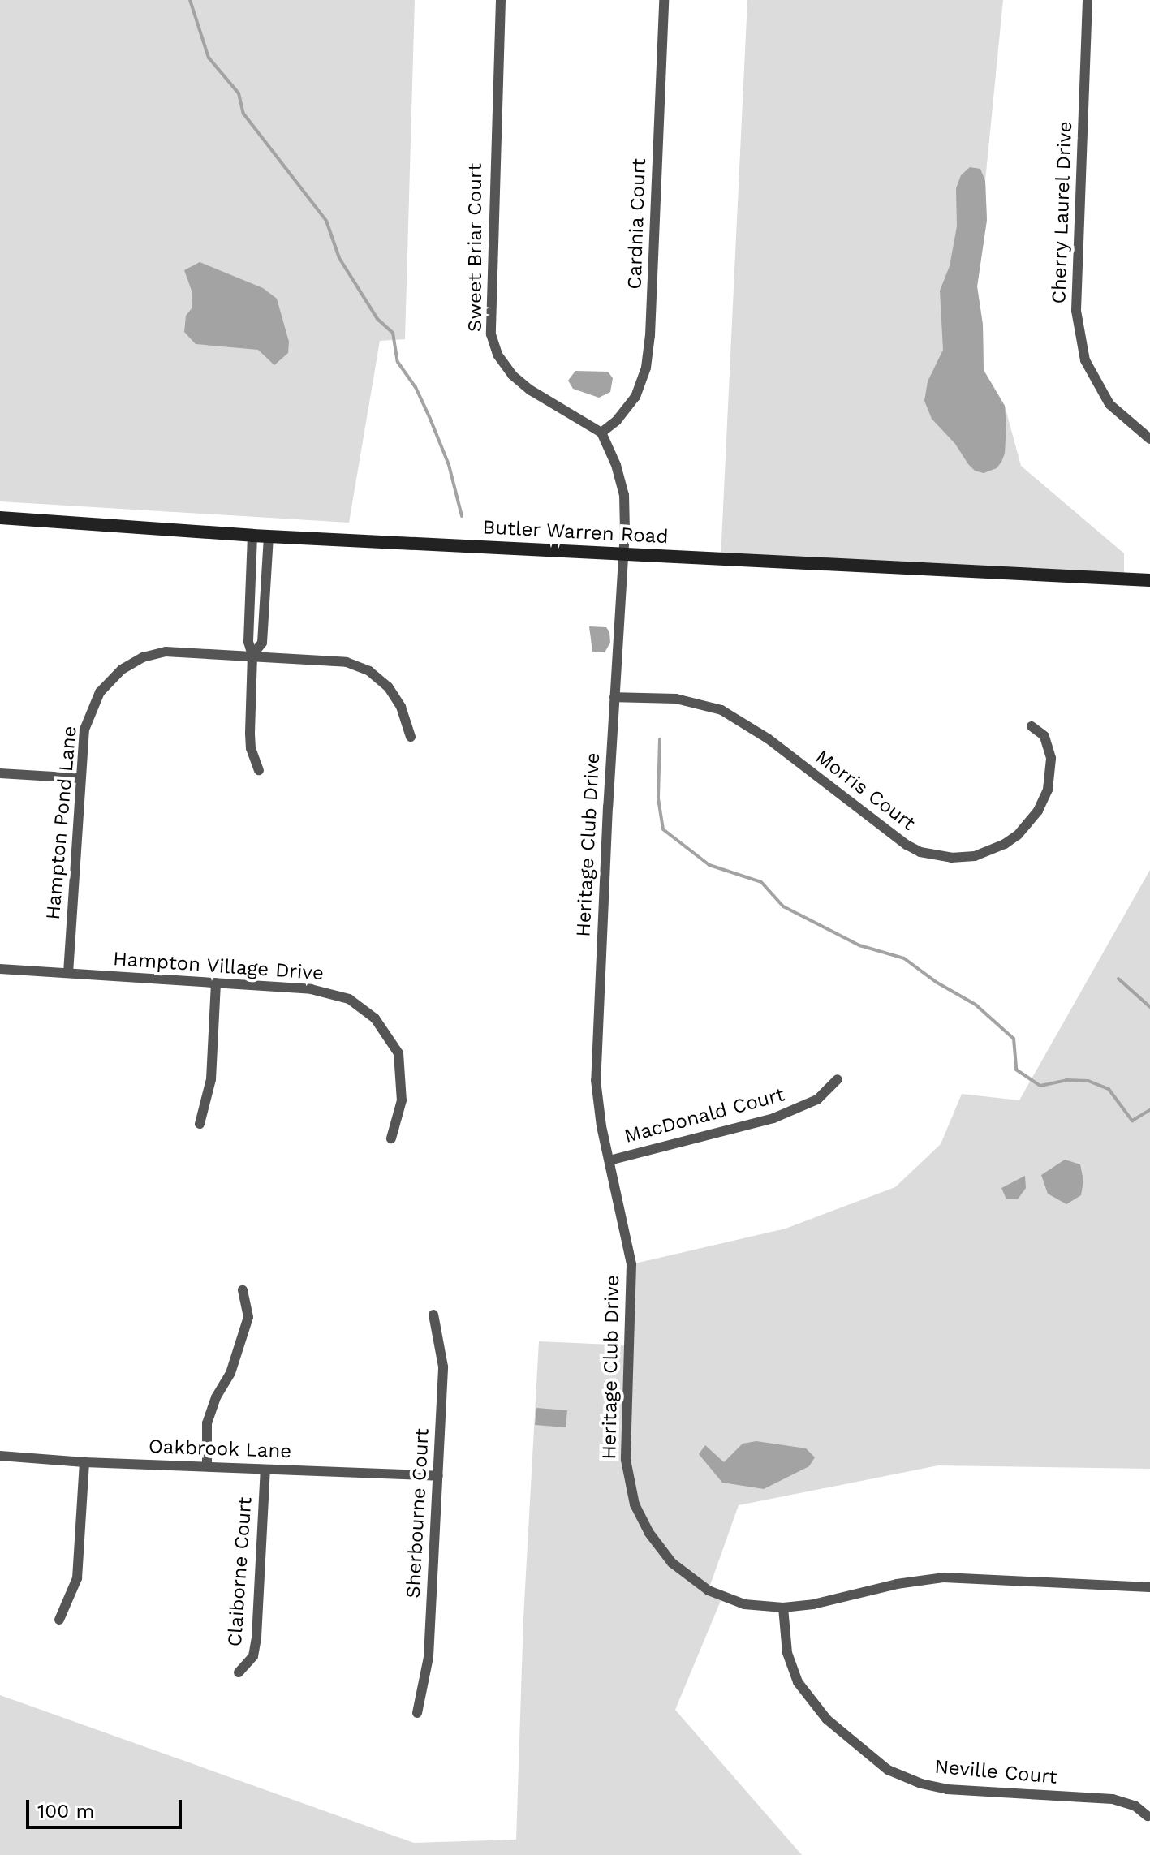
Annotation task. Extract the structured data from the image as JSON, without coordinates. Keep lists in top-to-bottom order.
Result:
{
  "streets": {
    "main road": ["Butler Warren Road"],
    "street": [
      "Cherry Laurel Drive",
      "Cardnia Court",
      "Sweet Briar Court",
      "Morris Court",
      "Hampton Pond Lane",
      "Heritage Club Drive",
      "Hampton Village Drive",
      "MacDonald Court",
      "Oakbrook Lane",
      "Sherbourne Court",
      "Claiborne Court",
      "Neville Court"
    ]
  },
  "crossings": [
    ["Cardnia Court", "Sweet Briar Court"],
    ["Butler Warren Road", "Heritage Club Drive"],
    ["Morris Court", "Heritage Club Drive"],
    ["Hampton Pond Lane", "Hampton Village Drive"],
    ["Heritage Club Drive", "MacDonald Court"],
    ["Heritage Club Drive", "Neville Court"],
    ["Oakbrook Lane", "Sherbourne Court"],
    ["Oakbrook Lane", "Claiborne Court"]
  ],
  "scale_bar": "100 m"
}
